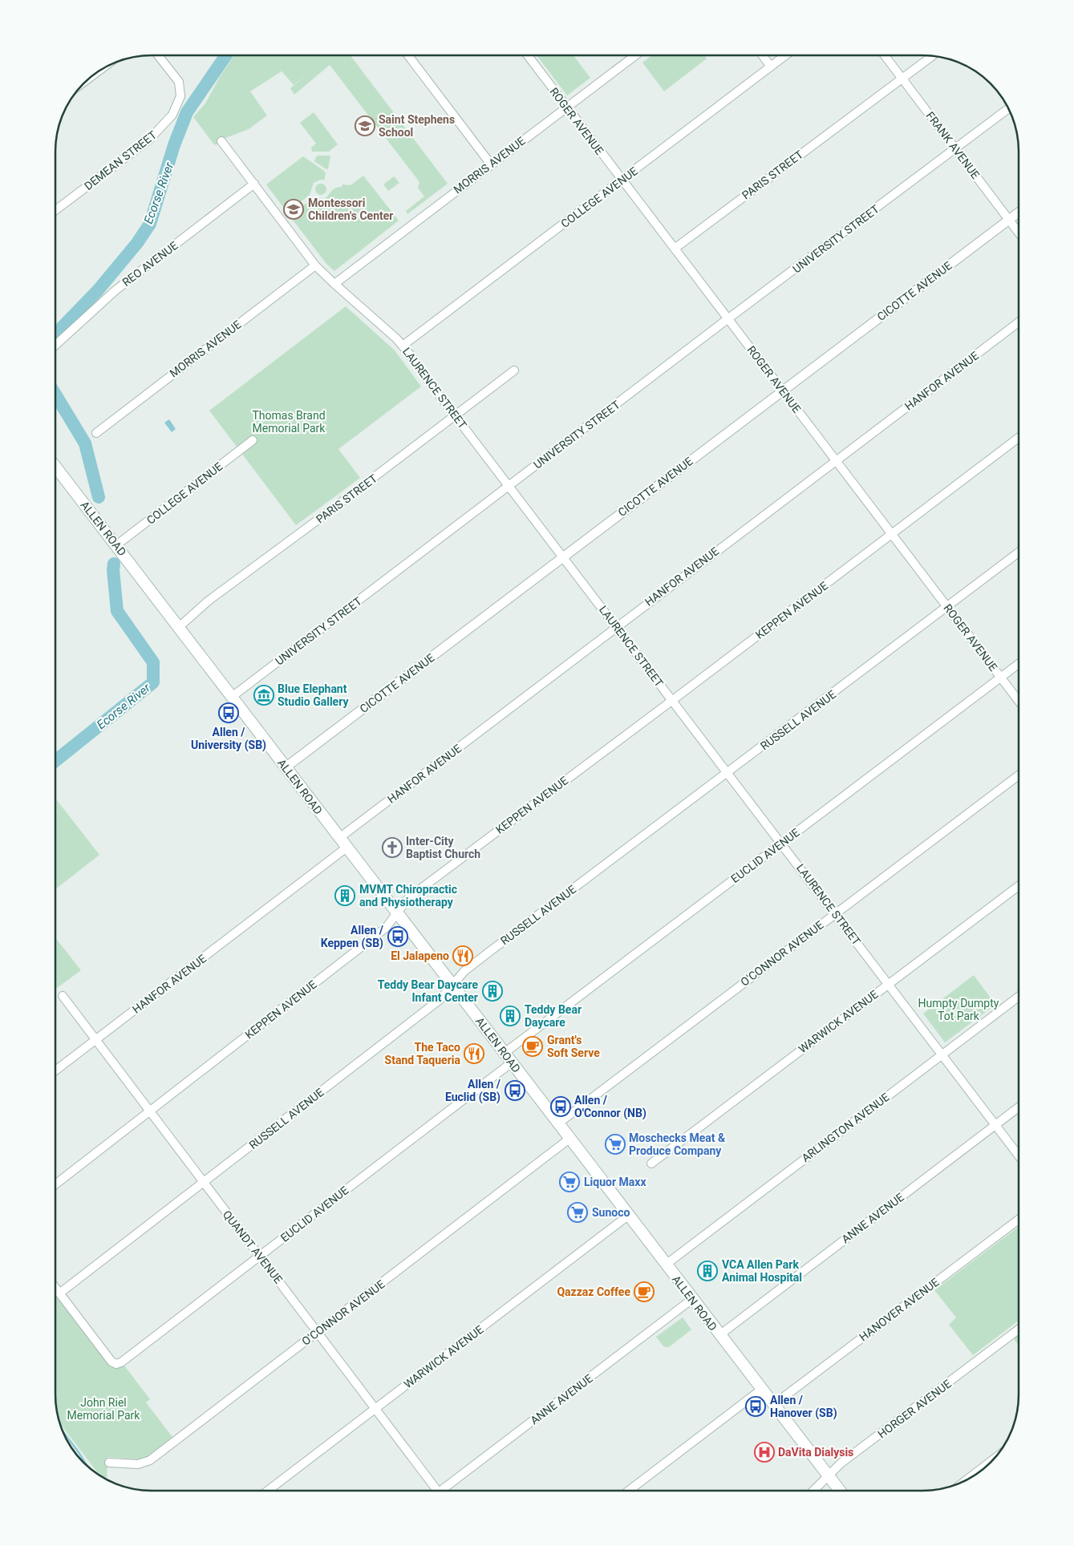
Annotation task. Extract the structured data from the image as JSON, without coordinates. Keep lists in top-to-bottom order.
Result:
{
  "streets": {
    "main road": ["ALLEN ROAD"],
    "street": [
      "ROGER AVENUE",
      "FRANK AVENUE",
      "DEMEAN STREET",
      "MORRIS AVENUE",
      "PARIS STREET",
      "COLLEGE AVENUE",
      "UNIVERSITY STREET",
      "REO AVENUE",
      "CICOTTE AVENUE",
      "HANFOR AVENUE",
      "LAURENCE STREET",
      "KEPPEN AVENUE",
      "RUSSELL AVENUE",
      "EUCLID AVENUE",
      "O'CONNOR AVENUE",
      "WARWICK AVENUE",
      "ARLINGTON AVENUE",
      "ANNE AVENUE",
      "QUANDT AVENUE",
      "HANOVER AVENUE",
      "HORGER AVENUE"
    ]
  },
  "crossings": [
    ["ROGER AVENUE", "MORRIS AVENUE"],
    ["ROGER AVENUE", "PARIS STREET"],
    ["ROGER AVENUE", "COLLEGE AVENUE"],
    ["ROGER AVENUE", "UNIVERSITY STREET"],
    ["ROGER AVENUE", "CICOTTE AVENUE"],
    ["ROGER AVENUE", "HANFOR AVENUE"],
    ["ROGER AVENUE", "KEPPEN AVENUE"],
    ["ROGER AVENUE", "RUSSELL AVENUE"],
    ["ROGER AVENUE", "EUCLID AVENUE"],
    ["FRANK AVENUE", "PARIS STREET"],
    ["FRANK AVENUE", "UNIVERSITY STREET"],
    ["FRANK AVENUE", "CICOTTE AVENUE"],
    ["MORRIS AVENUE", "LAURENCE STREET"],
    ["PARIS STREET", "LAURENCE STREET"],
    ["PARIS STREET", "ALLEN ROAD"],
    ["COLLEGE AVENUE", "LAURENCE STREET"],
    ["COLLEGE AVENUE", "ALLEN ROAD"],
    ["UNIVERSITY STREET", "LAURENCE STREET"],
    ["UNIVERSITY STREET", "ALLEN ROAD"],
    ["REO AVENUE", "LAURENCE STREET"],
    ["CICOTTE AVENUE", "LAURENCE STREET"],
    ["CICOTTE AVENUE", "ALLEN ROAD"],
    ["HANFOR AVENUE", "LAURENCE STREET"],
    ["HANFOR AVENUE", "ALLEN ROAD"],
    ["HANFOR AVENUE", "QUANDT AVENUE"],
    ["LAURENCE STREET", "KEPPEN AVENUE"],
    ["LAURENCE STREET", "RUSSELL AVENUE"],
    ["LAURENCE STREET", "EUCLID AVENUE"],
    ["LAURENCE STREET", "O'CONNOR AVENUE"],
    ["LAURENCE STREET", "WARWICK AVENUE"],
    ["LAURENCE STREET", "ARLINGTON AVENUE"],
    ["LAURENCE STREET", "ANNE AVENUE"],
    ["ALLEN ROAD", "KEPPEN AVENUE"],
    ["ALLEN ROAD", "RUSSELL AVENUE"],
    ["ALLEN ROAD", "EUCLID AVENUE"],
    ["ALLEN ROAD", "O'CONNOR AVENUE"],
    ["ALLEN ROAD", "WARWICK AVENUE"],
    ["ALLEN ROAD", "ARLINGTON AVENUE"],
    ["ALLEN ROAD", "ANNE AVENUE"],
    ["ALLEN ROAD", "HANOVER AVENUE"],
    ["ALLEN ROAD", "HORGER AVENUE"],
    ["KEPPEN AVENUE", "QUANDT AVENUE"],
    ["RUSSELL AVENUE", "EUCLID AVENUE"],
    ["RUSSELL AVENUE", "QUANDT AVENUE"],
    ["EUCLID AVENUE", "QUANDT AVENUE"],
    ["O'CONNOR AVENUE", "QUANDT AVENUE"],
    ["WARWICK AVENUE", "QUANDT AVENUE"]
  ],
  "water": ["Ecorse River"],
  "parks": ["Thomas Brand Memorial Park", "Humpty Dumpty Tot Park", "John Riel Memorial Park"],
  "places": {
    "school or university": ["Saint Stephens School", "Montessori Children's Center"],
    "museum": ["Blue Elephant Studio Gallery"],
    "bus stop": [
      "Allen / University (SB)",
      "Allen / Keppen (SB)",
      "Allen / Euclid (SB)",
      "Allen / O'Connor (NB)",
      "Allen / Hanover (SB)"
    ],
    "church": ["Inter-City Baptist Church"],
    "building": [
      "MVMT Chiropractic and Physiotherapy",
      "Teddy Bear Daycare Infant Center",
      "Teddy Bear Daycare",
      "VCA Allen Park Animal Hospital"
    ],
    "restaurant": ["El Jalapeno", "The Taco Stand Taqueria"],
    "cafe": ["Grant's Soft Serve", "Qazzaz Coffee"],
    "supermarket": ["Moschecks Meat & Produce Company", "Liquor Maxx", "Sunoco"],
    "hospital": ["DaVita Dialysis"]
  }
}
